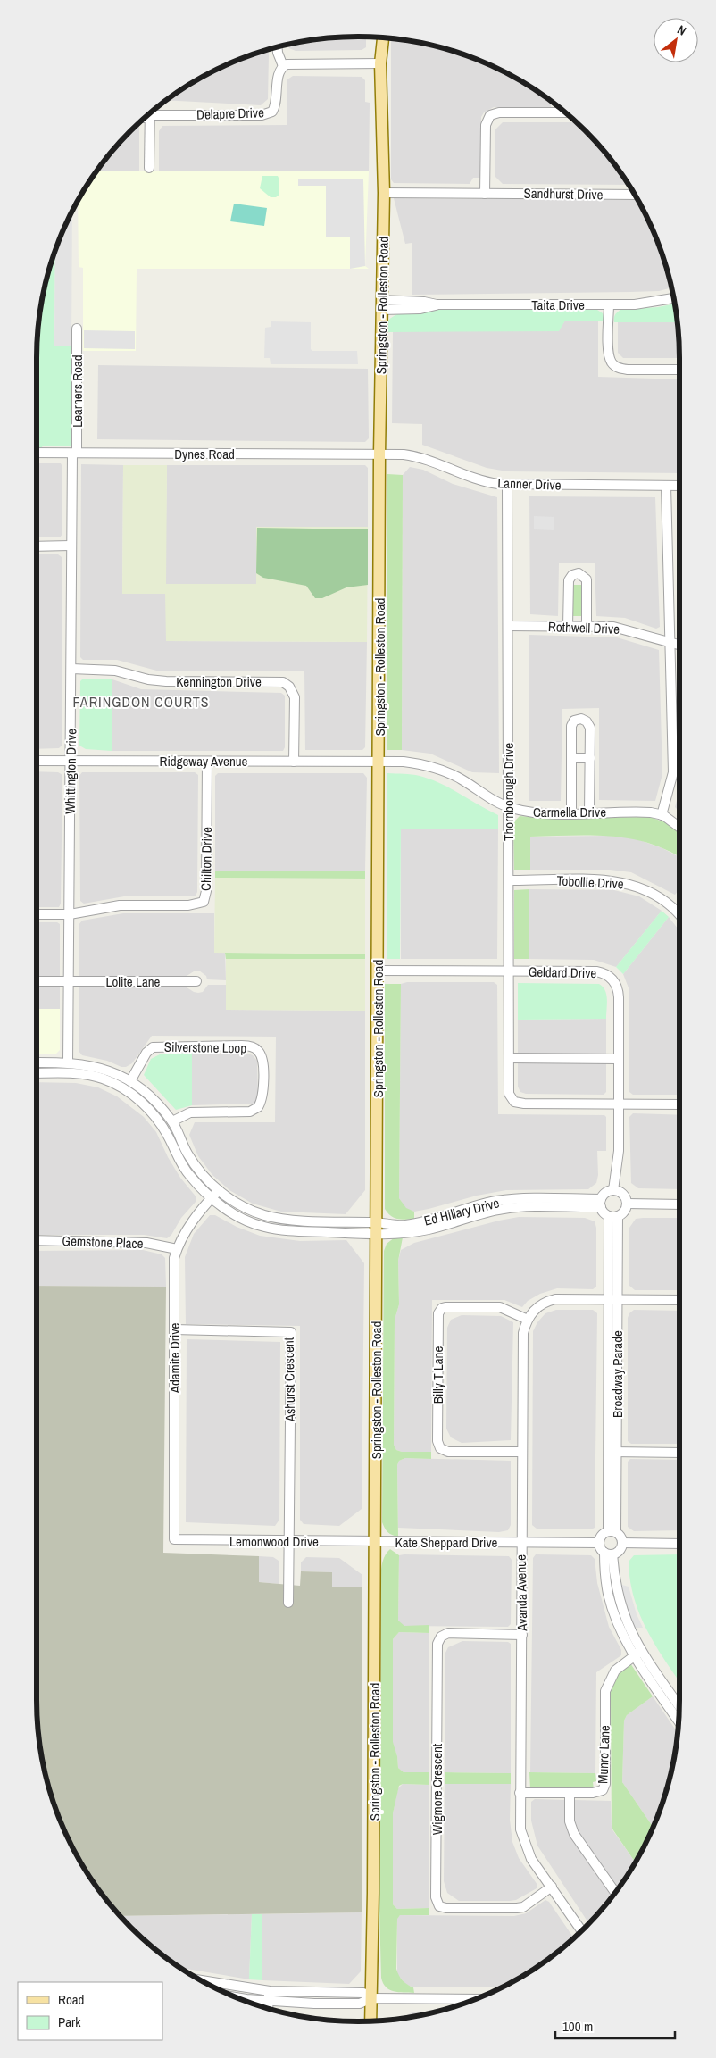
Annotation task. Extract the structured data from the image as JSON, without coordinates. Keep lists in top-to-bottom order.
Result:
{
  "streets": {
    "main road": ["Springston - Rolleston Road"],
    "street": [
      "Delapre Drive",
      "Sandhurst Drive",
      "Taita Drive",
      "Learners Road",
      "Dynes Road",
      "Lanner Drive",
      "Rothwell Drive",
      "Kennington Drive",
      "Ridgeway Avenue",
      "Whittington Drive",
      "Thornborough Drive",
      "Carmella Drive",
      "Chilton Drive",
      "Tobollie Drive",
      "Geldard Drive",
      "Lolite Lane",
      "Silverstone Loop",
      "Ed Hillary Drive",
      "Gemstone Place",
      "Adamite Drive",
      "Broadway Parade",
      "Billy T Lane",
      "Ashurst Crescent",
      "Lemonwood Drive",
      "Kate Sheppard Drive",
      "Avanda Avenue",
      "Munro Lane",
      "Wigmore Crescent"
    ]
  },
  "crossings": [
    ["Sandhurst Drive", "Springston - Rolleston Road"],
    ["Taita Drive", "Springston - Rolleston Road"],
    ["Springston - Rolleston Road", "Dynes Road"],
    ["Springston - Rolleston Road", "Lanner Drive"],
    ["Springston - Rolleston Road", "Ridgeway Avenue"],
    ["Springston - Rolleston Road", "Carmella Drive"],
    ["Springston - Rolleston Road", "Geldard Drive"],
    ["Springston - Rolleston Road", "Ed Hillary Drive"],
    ["Springston - Rolleston Road", "Lemonwood Drive"],
    ["Springston - Rolleston Road", "Kate Sheppard Drive"],
    ["Learners Road", "Dynes Road"],
    ["Learners Road", "Whittington Drive"],
    ["Dynes Road", "Lanner Drive"],
    ["Dynes Road", "Whittington Drive"],
    ["Lanner Drive", "Thornborough Drive"],
    ["Rothwell Drive", "Thornborough Drive"],
    ["Kennington Drive", "Ridgeway Avenue"],
    ["Kennington Drive", "Whittington Drive"],
    ["Ridgeway Avenue", "Whittington Drive"],
    ["Ridgeway Avenue", "Carmella Drive"],
    ["Ridgeway Avenue", "Chilton Drive"],
    ["Whittington Drive", "Chilton Drive"],
    ["Whittington Drive", "Lolite Lane"],
    ["Whittington Drive", "Ed Hillary Drive"],
    ["Thornborough Drive", "Carmella Drive"],
    ["Thornborough Drive", "Tobollie Drive"],
    ["Thornborough Drive", "Geldard Drive"],
    ["Geldard Drive", "Ed Hillary Drive"],
    ["Geldard Drive", "Broadway Parade"],
    ["Silverstone Loop", "Ed Hillary Drive"],
    ["Ed Hillary Drive", "Adamite Drive"],
    ["Ed Hillary Drive", "Broadway Parade"],
    ["Gemstone Place", "Adamite Drive"],
    ["Adamite Drive", "Ashurst Crescent"],
    ["Adamite Drive", "Lemonwood Drive"],
    ["Broadway Parade", "Kate Sheppard Drive"],
    ["Billy T Lane", "Avanda Avenue"],
    ["Ashurst Crescent", "Lemonwood Drive"],
    ["Lemonwood Drive", "Kate Sheppard Drive"],
    ["Kate Sheppard Drive", "Avanda Avenue"],
    ["Avanda Avenue", "Munro Lane"],
    ["Avanda Avenue", "Wigmore Crescent"]
  ],
  "districts": ["FARINGDON COURTS"],
  "legend": ["Road", "Park"],
  "scale_bar": "100 m",
  "north": "top right"
}
